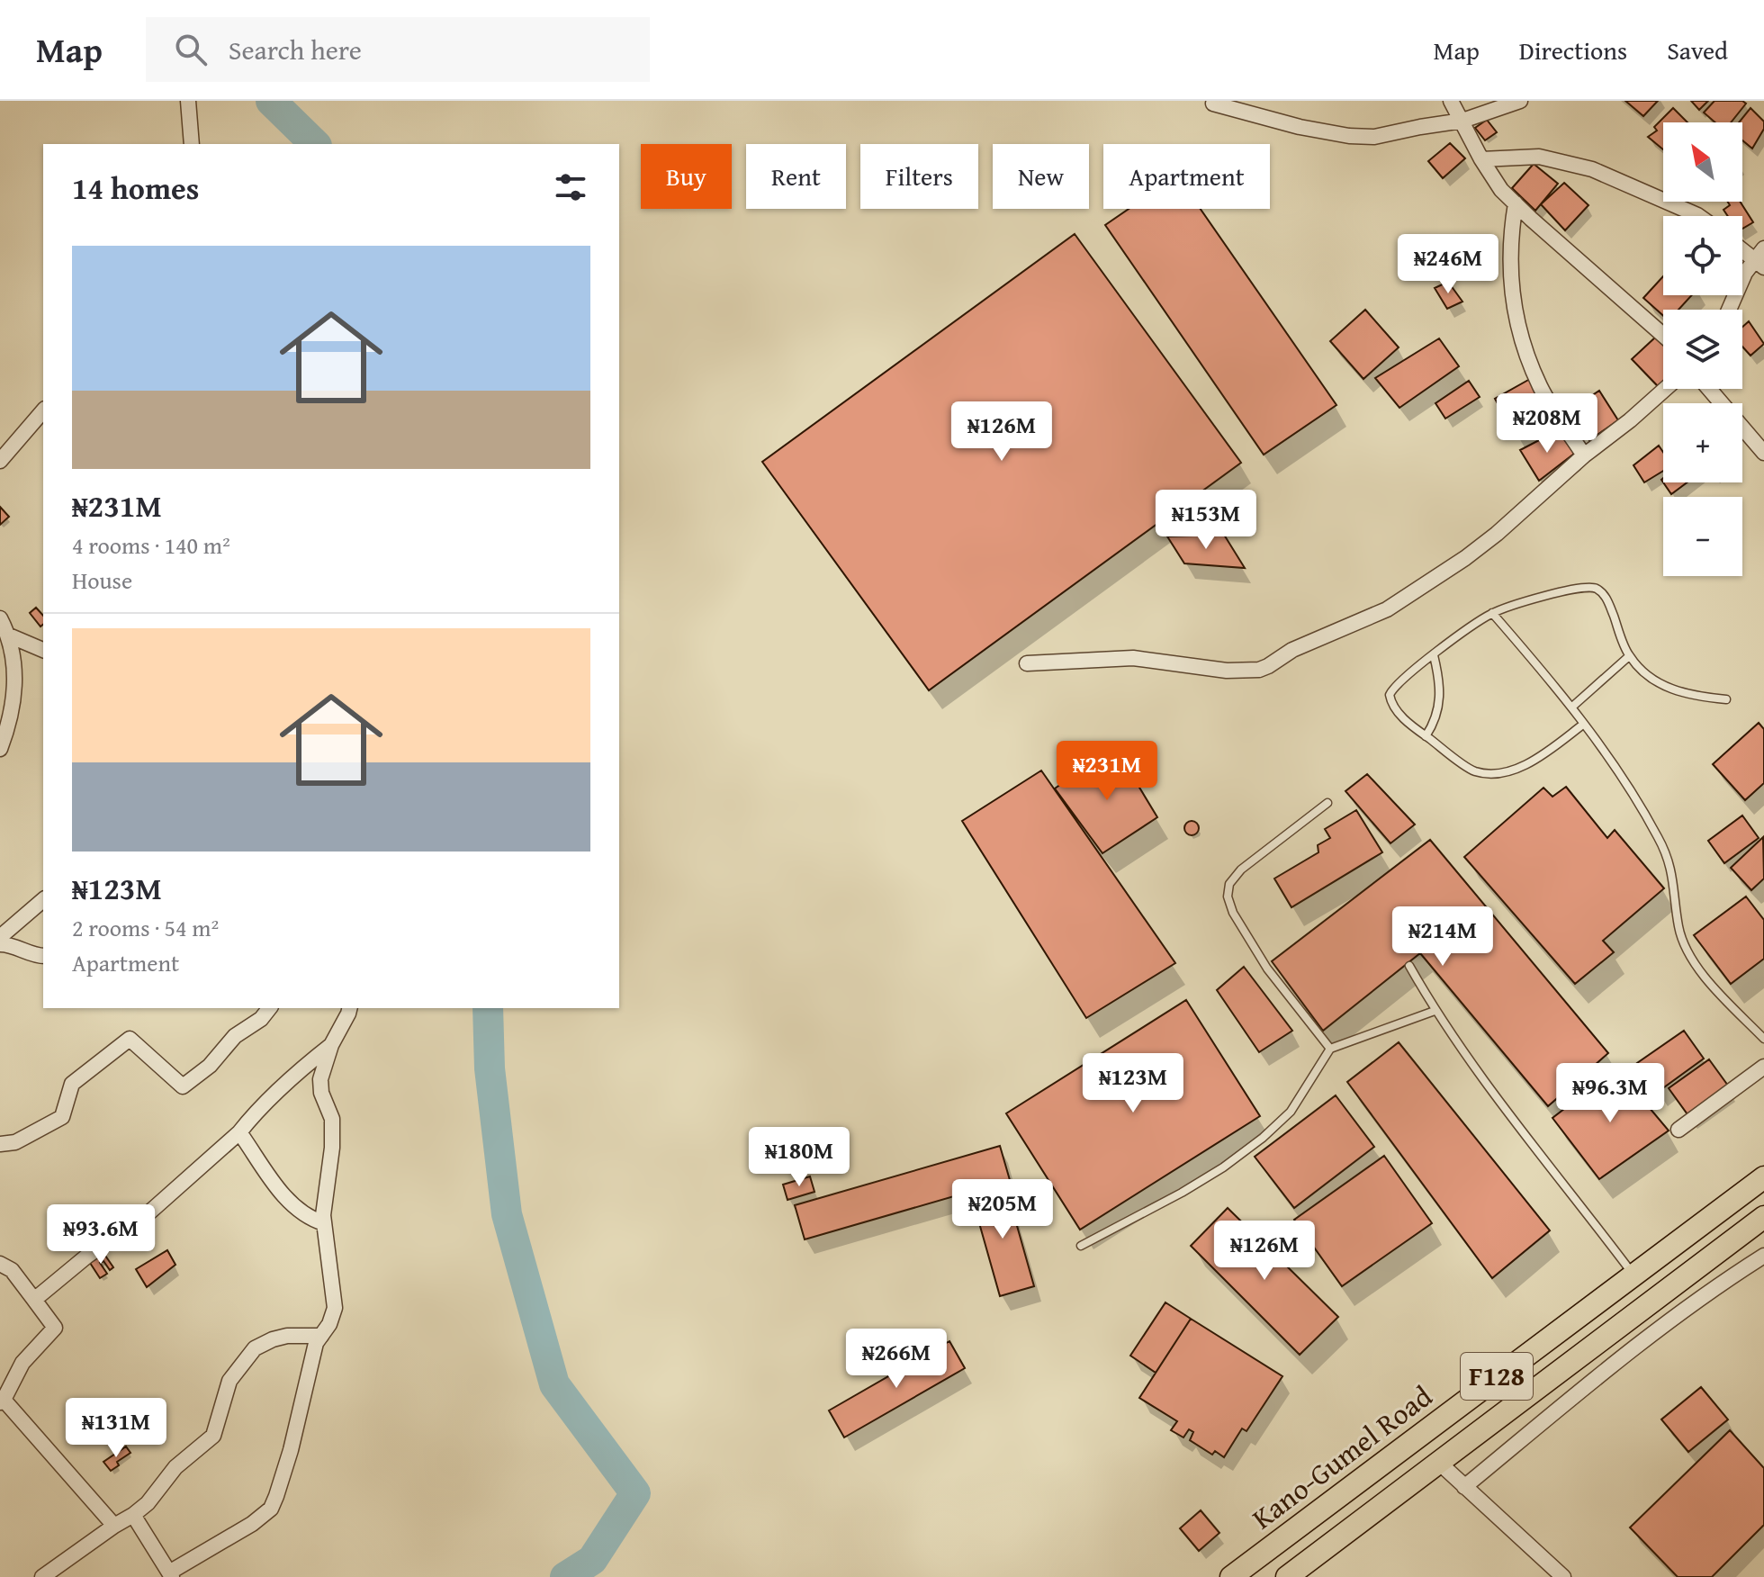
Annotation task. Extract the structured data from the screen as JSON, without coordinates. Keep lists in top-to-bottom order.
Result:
{
  "streets": {
    "main road": ["F128", "Kano-Gumel Road"]
  },
  "north": "top left",
  "page": {
    "header": "Map",
    "search": "Search here",
    "nav": ["Map", "Directions", "Saved"],
    "map_buttons": ["+", "−"],
    "chip": [
      "Buy",
      "Rent",
      "Filters",
      "New",
      "Apartment"
    ],
    "heading": "14 homes",
    "list": [
      {
        "name": "₦231M",
        "note": "4 rooms · 140 m² · House"
      },
      {
        "name": "₦123M",
        "note": "2 rooms · 54 m² · Apartment"
      }
    ],
    "price": [
      "₦246M",
      "₦208M",
      "₦126M",
      "₦153M",
      "₦231M",
      "₦214M",
      "₦123M",
      "₦96.3M",
      "₦180M",
      "₦205M",
      "₦93.6M",
      "₦126M",
      "₦266M",
      "₦131M"
    ]
  }
}
